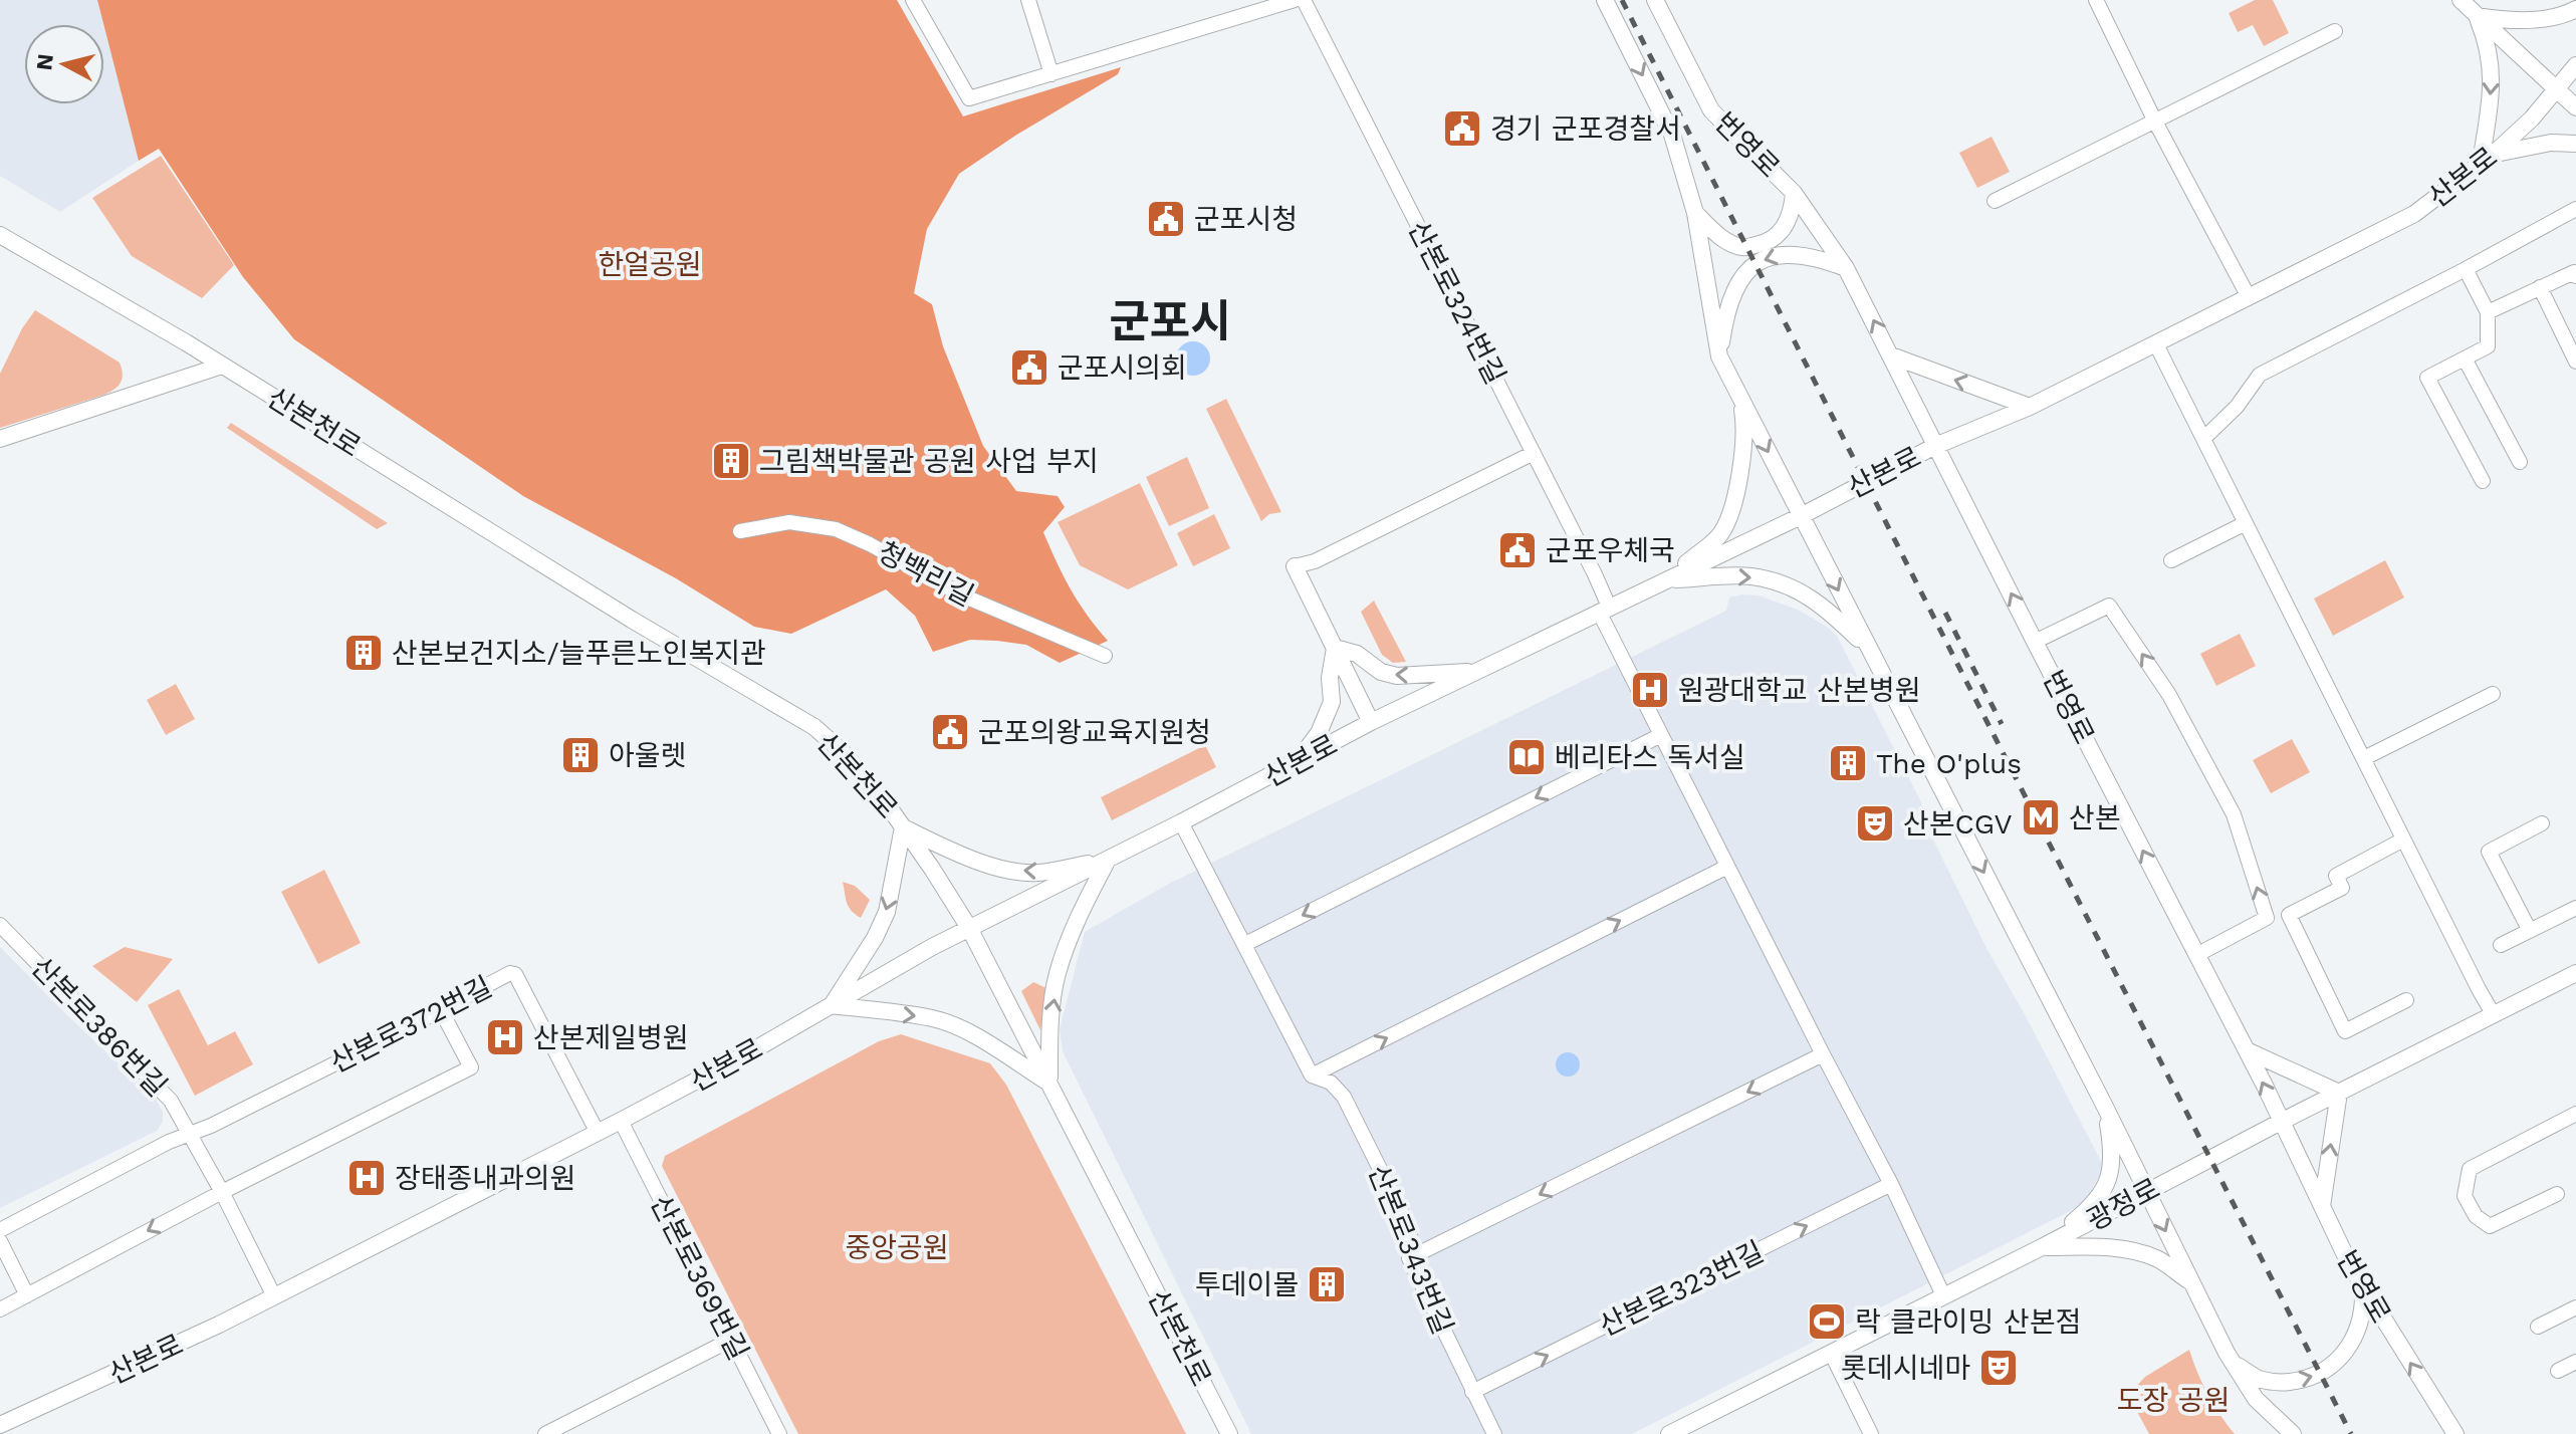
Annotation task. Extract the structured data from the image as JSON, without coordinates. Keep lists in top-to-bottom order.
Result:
{
  "streets": {
    "street": [
      "번영로",
      "산본로",
      "산본로324번길",
      "산본천로",
      "청백리길",
      "산본로372번길",
      "산본로386번길",
      "광정로",
      "산본로343번길",
      "산본로369번길",
      "산본로323번길"
    ]
  },
  "crossings": [
    ["번영로", "산본로"],
    ["번영로", "광정로"],
    ["산본로", "산본로324번길"],
    ["산본로", "산본천로"],
    ["산본로", "산본로372번길"],
    ["산본로", "산본로386번길"],
    ["산본로", "산본로343번길"],
    ["산본로", "산본로369번길"],
    ["산본로372번길", "산본로386번길"],
    ["산본로343번길", "산본로323번길"]
  ],
  "one_way": ["산본로323번길"],
  "districts": ["군포시"],
  "parks": ["한얼공원", "중앙공원", "도장 공원"],
  "places": {
    "public building": [
      "경기 군포경찰서",
      "군포시청",
      "군포시의회",
      "군포우체국",
      "군포의왕교육지원청"
    ],
    "building": [
      "그림책박물관 공원 사업 부지",
      "산본보건지소/늘푸른노인복지관",
      "아울렛",
      "The O'plus",
      "투데이몰"
    ],
    "hospital": ["원광대학교 산본병원", "산본제일병원", "장태종내과의원"],
    "library": ["베리타스 독서실"],
    "metro station": ["산본"],
    "theatre": ["산본CGV", "롯데시네마"],
    "sports": ["락 클라이밍 산본점"]
  },
  "north": "left"
}
